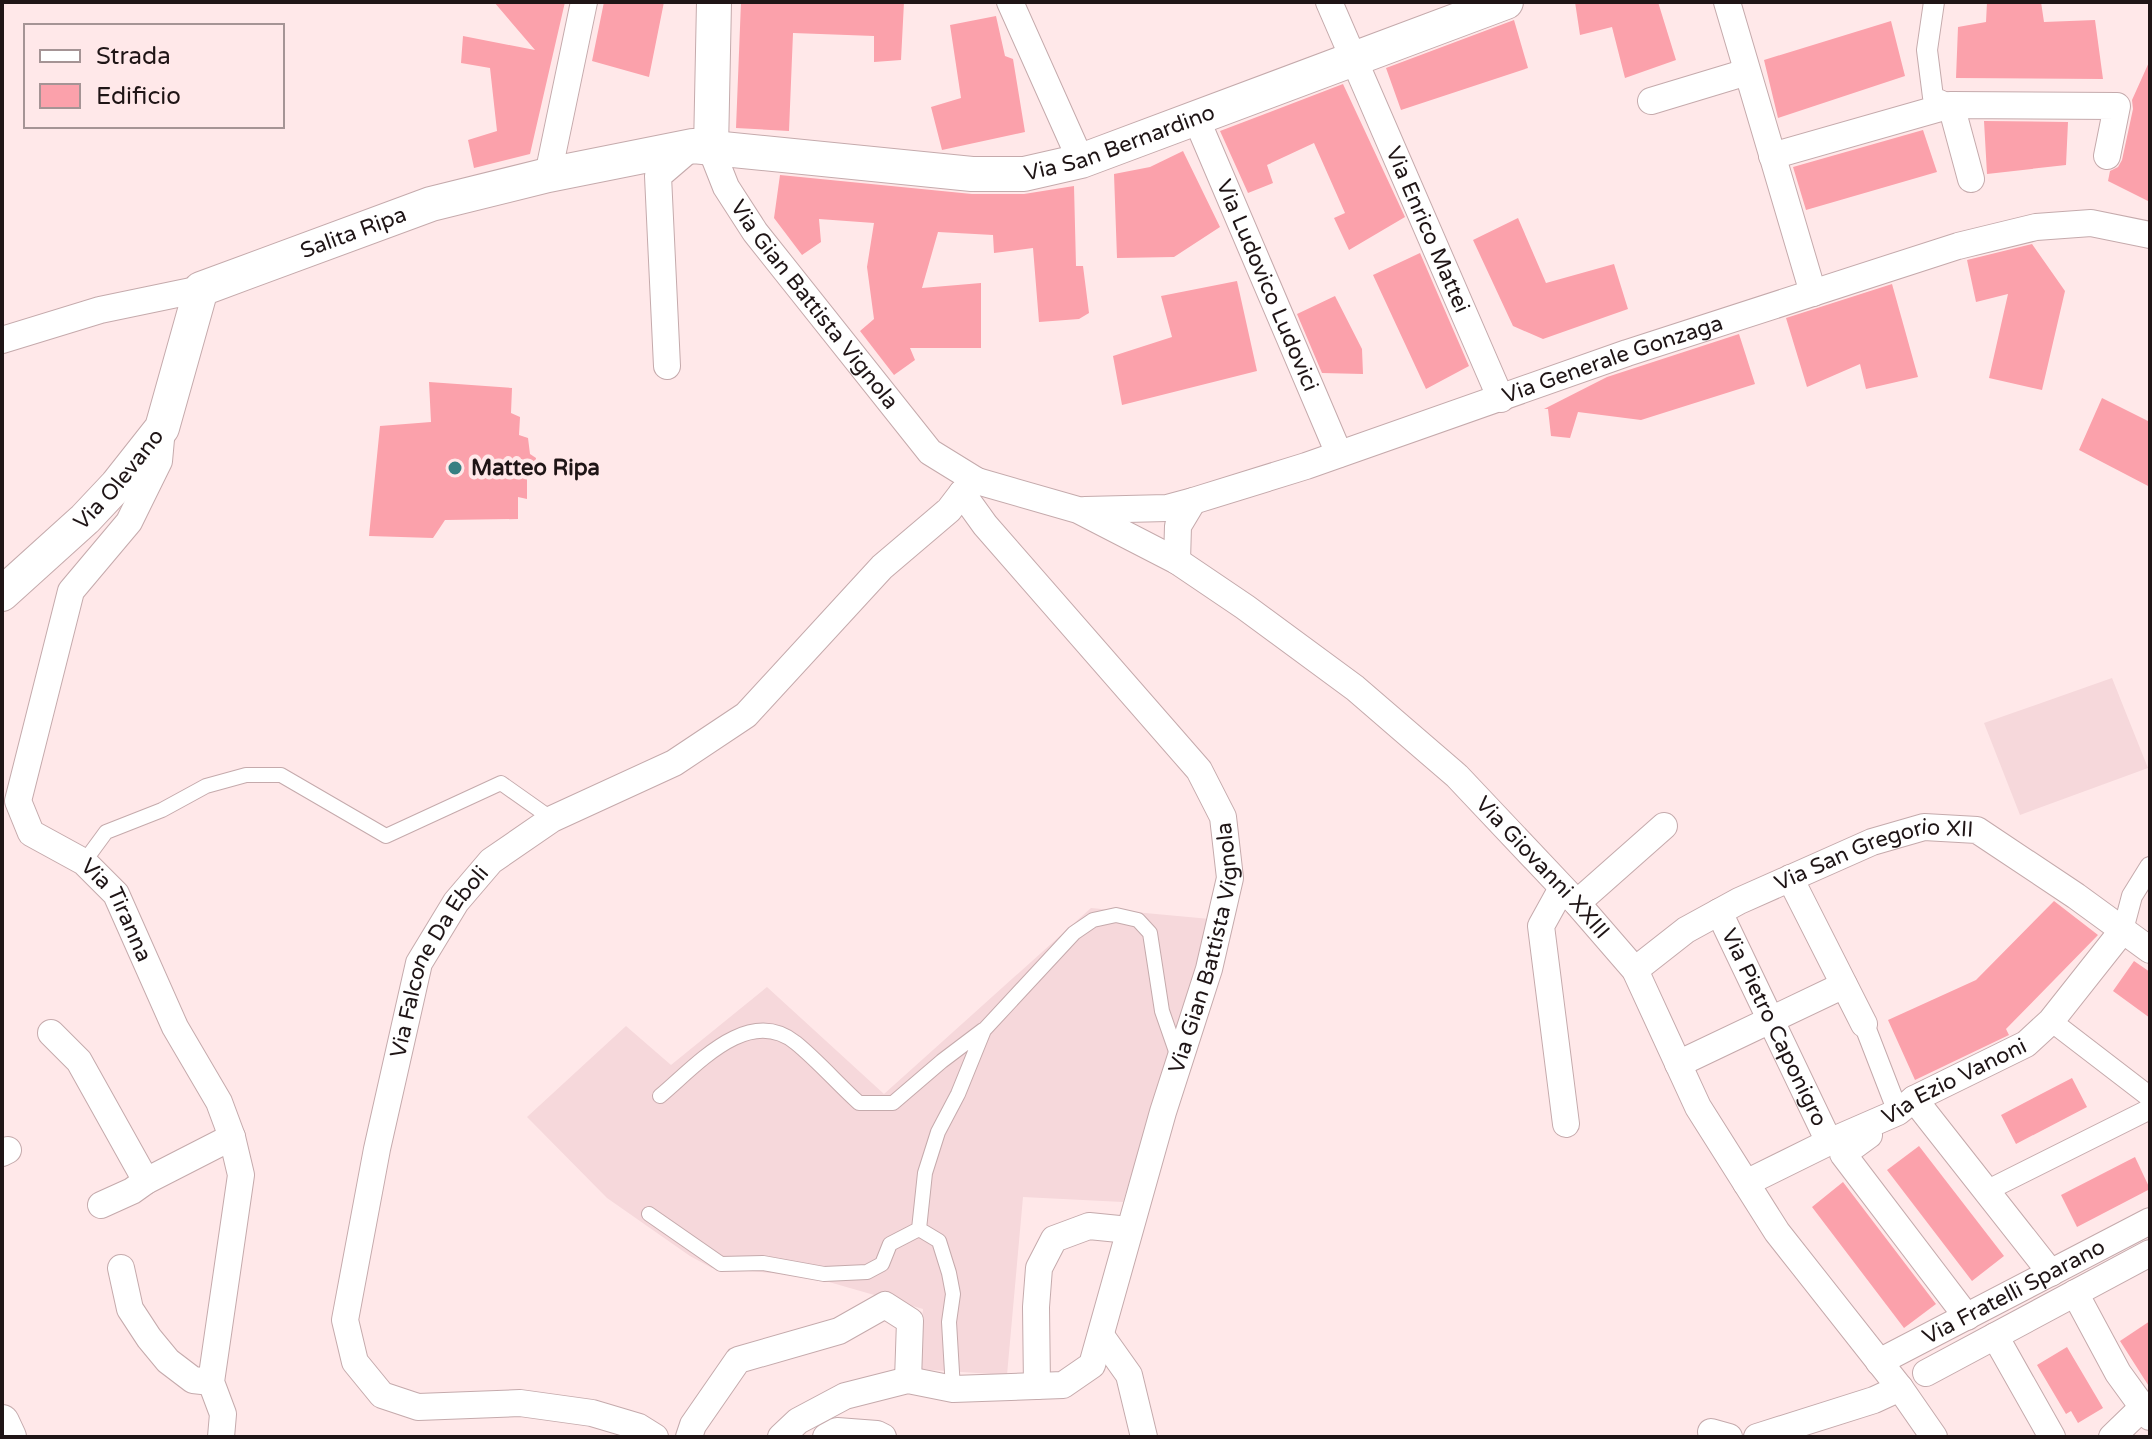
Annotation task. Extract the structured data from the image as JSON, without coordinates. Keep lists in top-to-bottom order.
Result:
{
  "streets": {
    "street": [
      "Via San Bernardino",
      "Via Enrico Mattei",
      "Salita Ripa",
      "Via Ludovico Ludovici",
      "Via Gian Battista Vignola",
      "Via Generale Gonzaga",
      "Via Olevano",
      "Via San Gregorio XII",
      "Via Giovanni XXIII",
      "Via Tiranna",
      "Via Falcone Da Eboli",
      "Via Pietro Caponigro",
      "Via Ezio Vanoni",
      "Via Fratelli Sparano"
    ]
  },
  "crossings": [
    ["Via San Bernardino", "Via Enrico Mattei"],
    ["Via San Bernardino", "Salita Ripa"],
    ["Via San Bernardino", "Via Ludovico Ludovici"],
    ["Via San Bernardino", "Via Gian Battista Vignola"],
    ["Via Enrico Mattei", "Via Generale Gonzaga"],
    ["Salita Ripa", "Via Gian Battista Vignola"],
    ["Salita Ripa", "Via Olevano"],
    ["Via Ludovico Ludovici", "Via Generale Gonzaga"],
    ["Via Gian Battista Vignola", "Via Giovanni XXIII"],
    ["Via Gian Battista Vignola", "Via Falcone Da Eboli"],
    ["Via Generale Gonzaga", "Via Giovanni XXIII"],
    ["Via Olevano", "Via Tiranna"],
    ["Via San Gregorio XII", "Via Giovanni XXIII"],
    ["Via San Gregorio XII", "Via Pietro Caponigro"],
    ["Via San Gregorio XII", "Via Ezio Vanoni"],
    ["Via Giovanni XXIII", "Via Falcone Da Eboli"],
    ["Via Giovanni XXIII", "Via Ezio Vanoni"],
    ["Via Giovanni XXIII", "Via Fratelli Sparano"],
    ["Via Pietro Caponigro", "Via Ezio Vanoni"]
  ],
  "places": ["Matteo Ripa"],
  "legend": ["Strada", "Edificio"]
}
